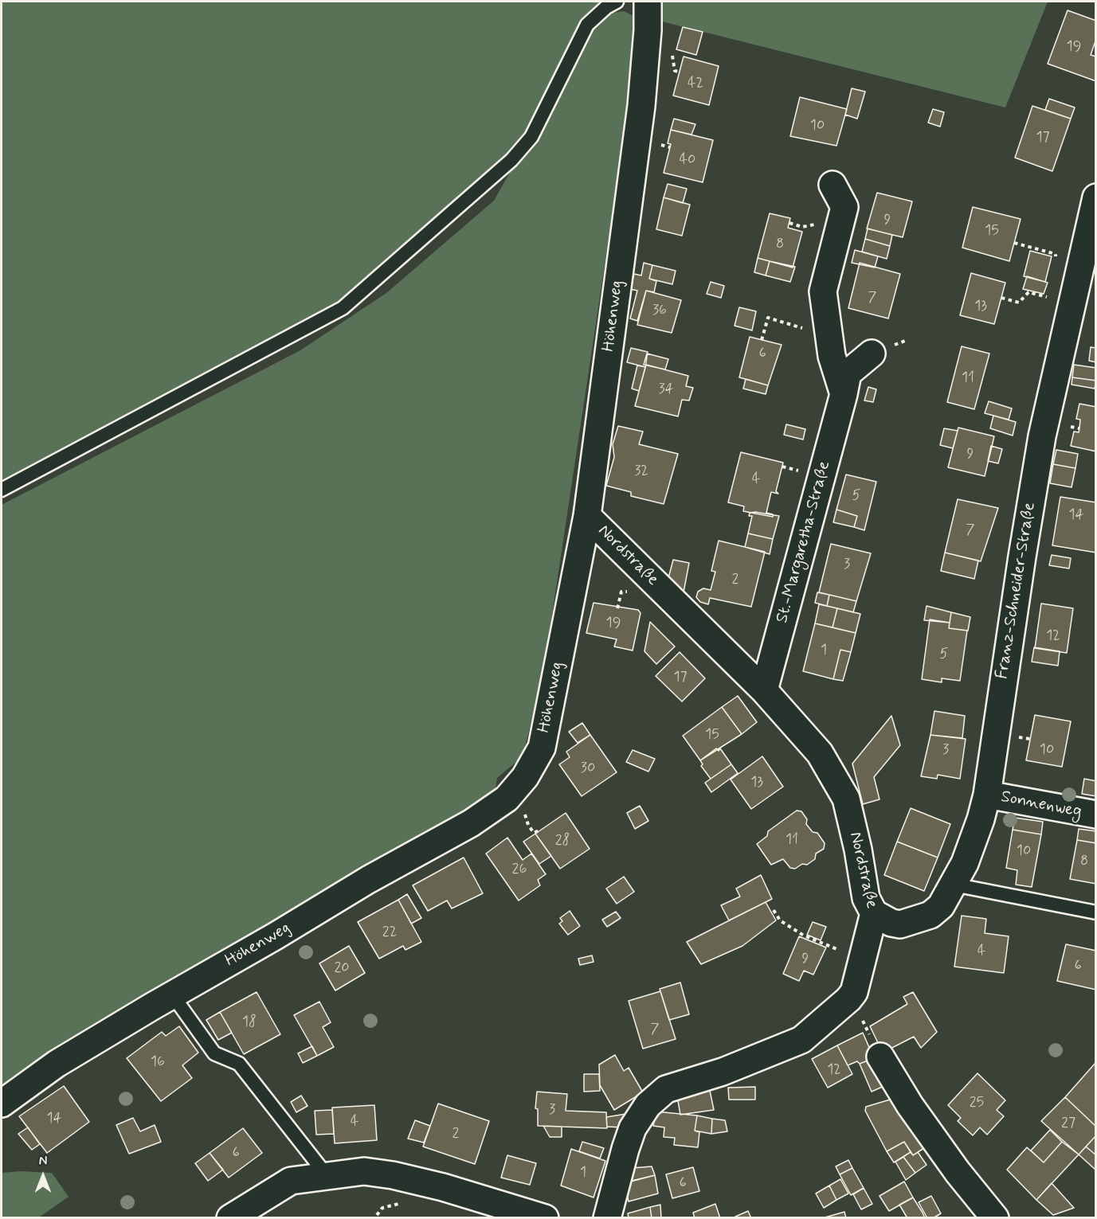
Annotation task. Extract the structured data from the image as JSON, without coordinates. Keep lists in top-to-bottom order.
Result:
{
  "streets": {
    "street": [
      "Höhenweg",
      "St.-Margaretha-Straße",
      "Nordstraße",
      "Franz-Schneider-Straße",
      "Sonnenweg"
    ]
  },
  "crossings": [
    ["Höhenweg", "Nordstraße"],
    ["St.-Margaretha-Straße", "Nordstraße"],
    ["Nordstraße", "Franz-Schneider-Straße"],
    ["Franz-Schneider-Straße", "Sonnenweg"]
  ],
  "house_numbers": [
    "19",
    "42",
    "10",
    "17",
    "40",
    "9",
    "15",
    "8",
    "7",
    "13",
    "36",
    "6",
    "11",
    "34",
    "9",
    "32",
    "4",
    "5",
    "14",
    "7",
    "3",
    "2",
    "19",
    "12",
    "1",
    "5",
    "17",
    "15",
    "3",
    "10",
    "30",
    "13",
    "11",
    "28",
    "10",
    "8",
    "26",
    "22",
    "4",
    "9",
    "6",
    "20",
    "18",
    "7",
    "16",
    "12",
    "25",
    "3",
    "14",
    "4",
    "27",
    "2",
    "6",
    "1",
    "6"
  ],
  "north": "top"
}
